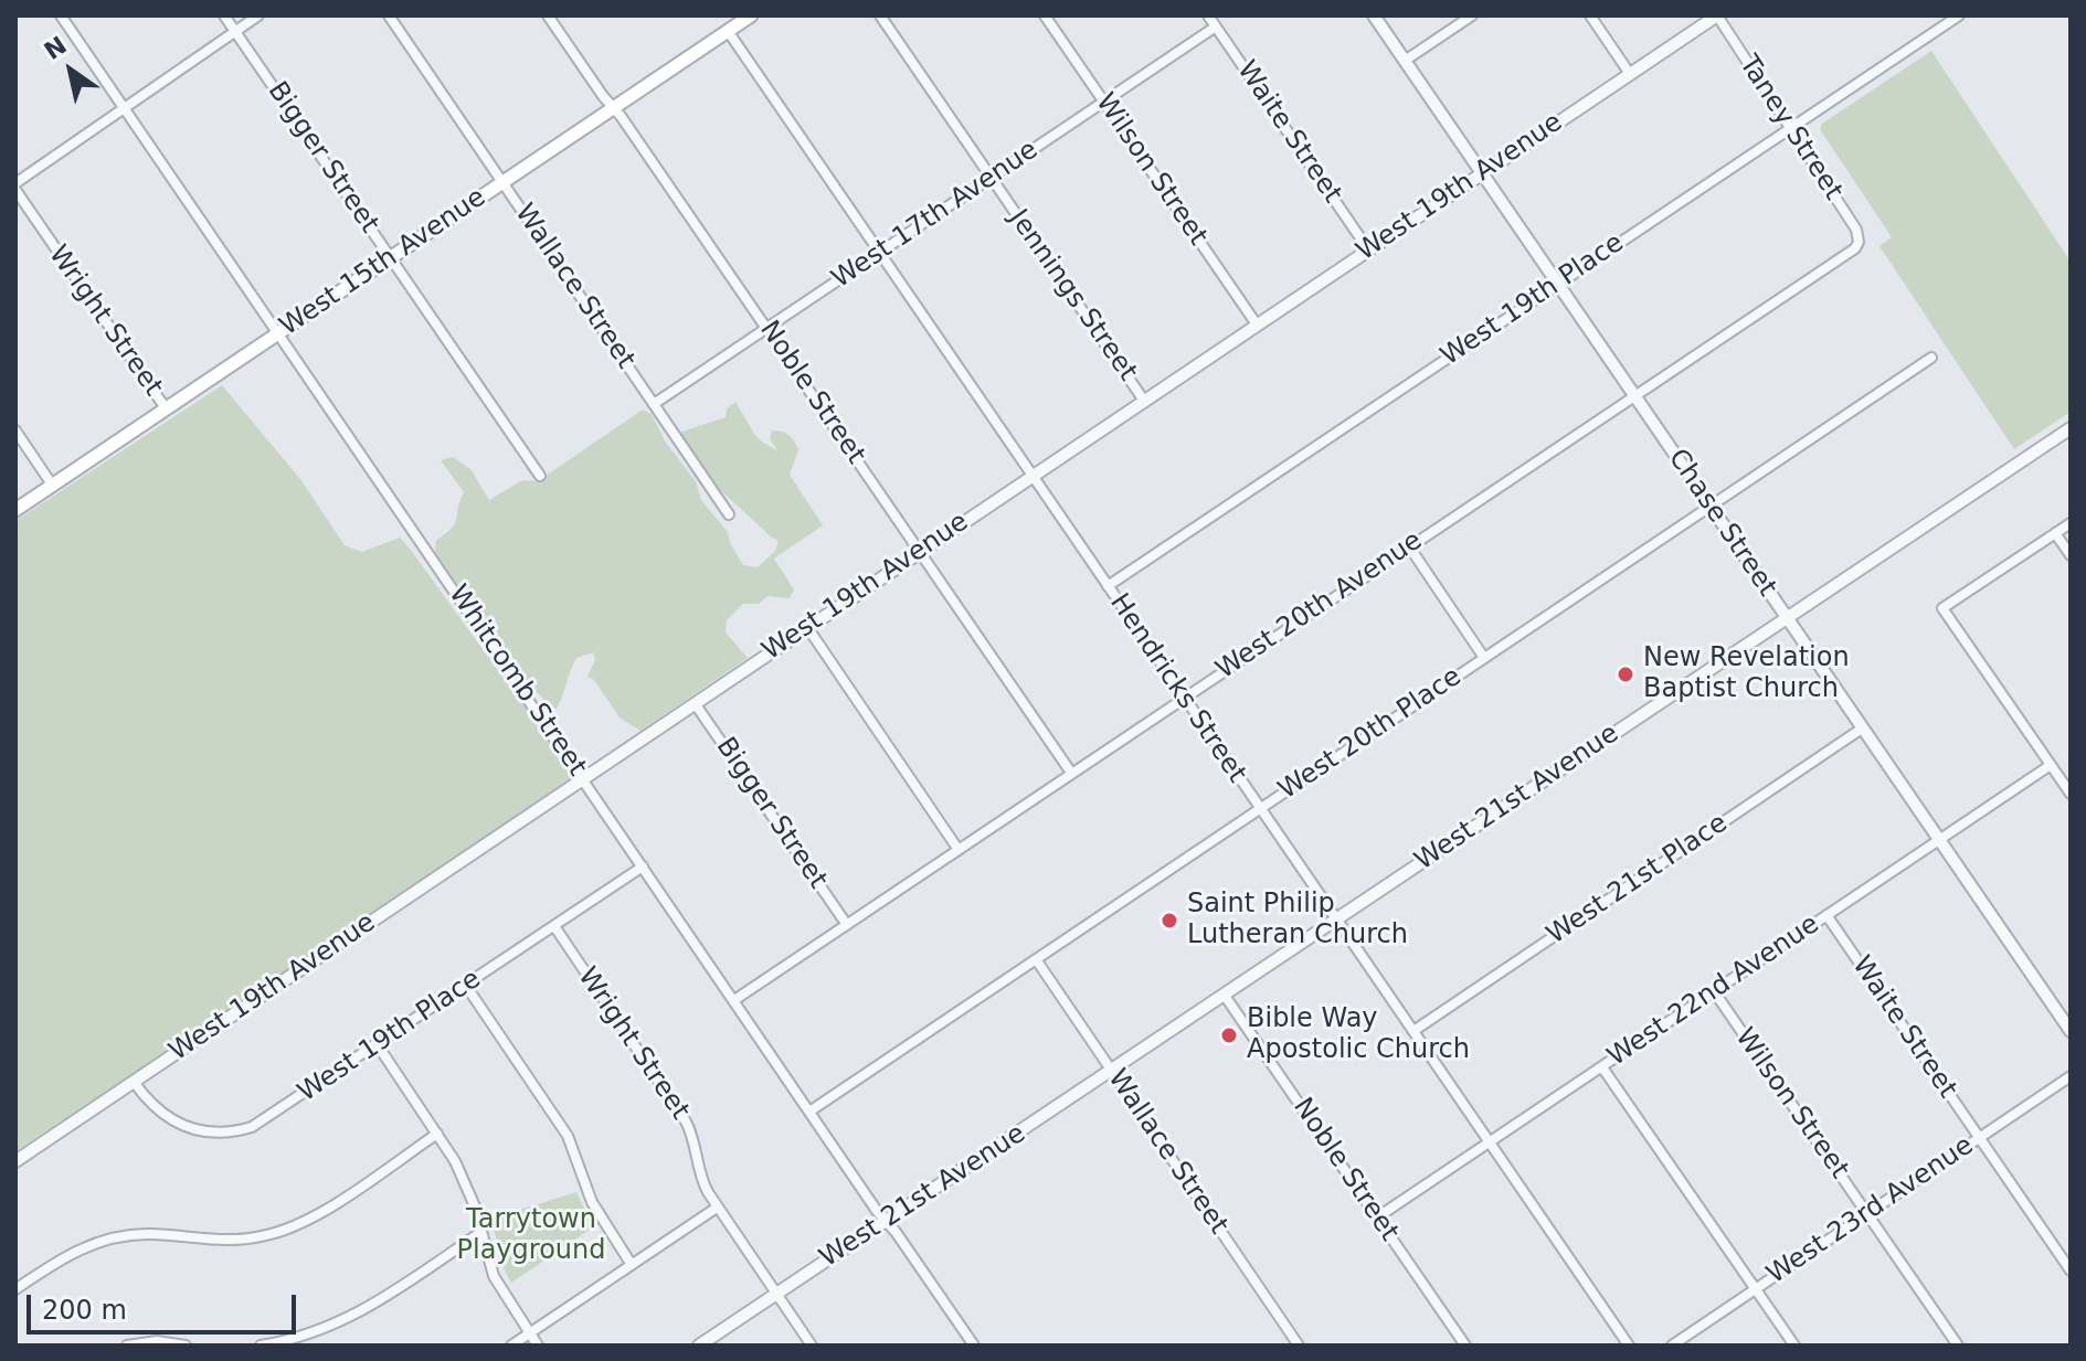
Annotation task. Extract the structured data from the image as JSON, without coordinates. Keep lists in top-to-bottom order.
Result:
{
  "streets": {
    "main road": ["West 15th Avenue"],
    "street": [
      "Taney Street",
      "Waite Street",
      "Bigger Street",
      "Wilson Street",
      "West 19th Avenue",
      "West 17th Avenue",
      "Wallace Street",
      "Jennings Street",
      "West 19th Place",
      "Wright Street",
      "Noble Street",
      "Chase Street",
      "West 20th Avenue",
      "Whitcomb Street",
      "Hendricks Street",
      "West 20th Place",
      "West 21st Avenue",
      "West 21st Place",
      "West 22nd Avenue",
      "West 23rd Avenue"
    ]
  },
  "crossings": [
    ["Taney Street", "West 19th Avenue"],
    ["Taney Street", "West 19th Place"],
    ["Taney Street", "West 20th Avenue"],
    ["Waite Street", "West 19th Avenue"],
    ["Waite Street", "West 17th Avenue"],
    ["Waite Street", "West 22nd Avenue"],
    ["Waite Street", "West 23rd Avenue"],
    ["Bigger Street", "West 19th Avenue"],
    ["Bigger Street", "West 15th Avenue"],
    ["Bigger Street", "West 20th Avenue"],
    ["Wilson Street", "West 19th Avenue"],
    ["Wilson Street", "West 17th Avenue"],
    ["Wilson Street", "West 22nd Avenue"],
    ["Wilson Street", "West 23rd Avenue"],
    ["West 19th Avenue", "Jennings Street"],
    ["West 19th Avenue", "West 19th Place"],
    ["West 19th Avenue", "Noble Street"],
    ["West 19th Avenue", "Chase Street"],
    ["West 19th Avenue", "Whitcomb Street"],
    ["West 19th Avenue", "Hendricks Street"],
    ["West 17th Avenue", "Wallace Street"],
    ["West 17th Avenue", "Jennings Street"],
    ["West 17th Avenue", "Noble Street"],
    ["West 17th Avenue", "Hendricks Street"],
    ["West 15th Avenue", "Wallace Street"],
    ["West 15th Avenue", "Wright Street"],
    ["West 15th Avenue", "Noble Street"],
    ["West 15th Avenue", "Whitcomb Street"],
    ["West 15th Avenue", "Hendricks Street"],
    ["Wallace Street", "West 20th Place"],
    ["Wallace Street", "West 21st Avenue"],
    ["West 19th Place", "Wright Street"],
    ["West 19th Place", "Chase Street"],
    ["West 19th Place", "Whitcomb Street"],
    ["West 19th Place", "Hendricks Street"],
    ["Wright Street", "West 21st Avenue"],
    ["Noble Street", "West 20th Avenue"],
    ["Noble Street", "West 21st Avenue"],
    ["Noble Street", "West 22nd Avenue"],
    ["Chase Street", "West 20th Avenue"],
    ["Chase Street", "West 20th Place"],
    ["Chase Street", "West 21st Avenue"],
    ["Chase Street", "West 21st Place"],
    ["Chase Street", "West 22nd Avenue"],
    ["West 20th Avenue", "Whitcomb Street"],
    ["West 20th Avenue", "Hendricks Street"],
    ["Whitcomb Street", "West 20th Place"],
    ["Whitcomb Street", "West 21st Avenue"],
    ["Hendricks Street", "West 20th Place"],
    ["Hendricks Street", "West 21st Avenue"],
    ["Hendricks Street", "West 21st Place"],
    ["Hendricks Street", "West 22nd Avenue"]
  ],
  "parks": ["Tarrytown Playground"],
  "places": ["New Revelation Baptist Church", "Saint Philip Lutheran Church", "Bible Way Apostolic Church"],
  "scale_bar": "200 m",
  "north": "top left"
}
